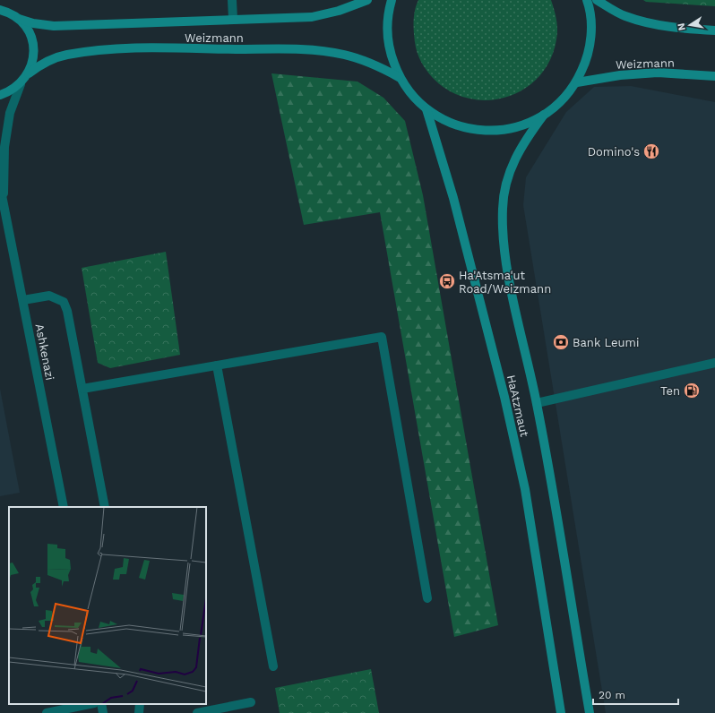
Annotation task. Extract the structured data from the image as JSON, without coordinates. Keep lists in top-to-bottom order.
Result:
{
  "streets": {
    "street": ["Weizmann", "Ashkenazi", "HaAtzmaut"]
  },
  "places": {
    "restaurant": ["Domino's"],
    "bus stop": ["Ha'Atsma'ut Road/Weizmann"],
    "bank": ["Bank Leumi"],
    "fuel station": ["Ten"]
  },
  "scale_bar": "20 m",
  "north": "left"
}
